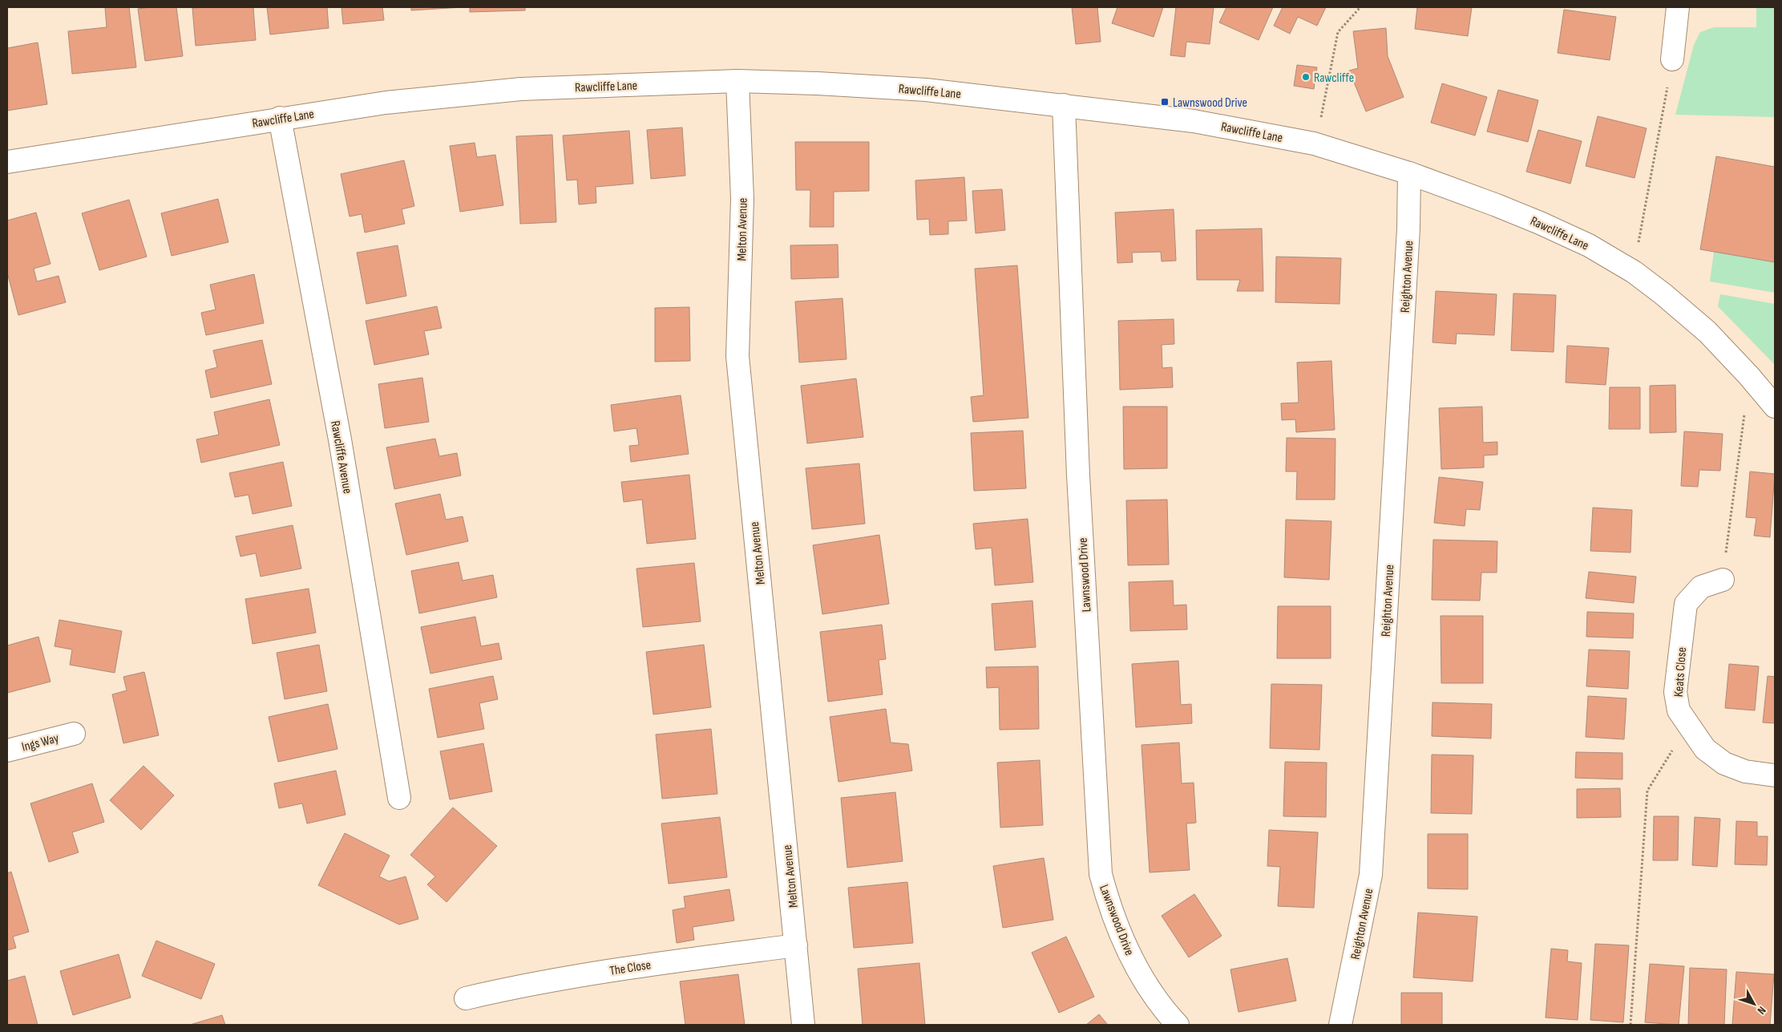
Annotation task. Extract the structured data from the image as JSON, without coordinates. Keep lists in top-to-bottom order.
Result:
{
  "streets": {
    "street": [
      "Rawcliffe Lane",
      "Melton Avenue",
      "Reighton Avenue",
      "Rawcliffe Avenue",
      "Lawnswood Drive",
      "Keats Close",
      "Ings Way",
      "The Close"
    ]
  },
  "crossings": [
    ["Rawcliffe Lane", "Melton Avenue"],
    ["Rawcliffe Lane", "Reighton Avenue"],
    ["Rawcliffe Lane", "Rawcliffe Avenue"],
    ["Rawcliffe Lane", "Lawnswood Drive"],
    ["Melton Avenue", "The Close"]
  ],
  "places": {
    "other": ["Rawcliffe"],
    "transit": ["Lawnswood Drive"]
  },
  "north": "bottom right"
}
